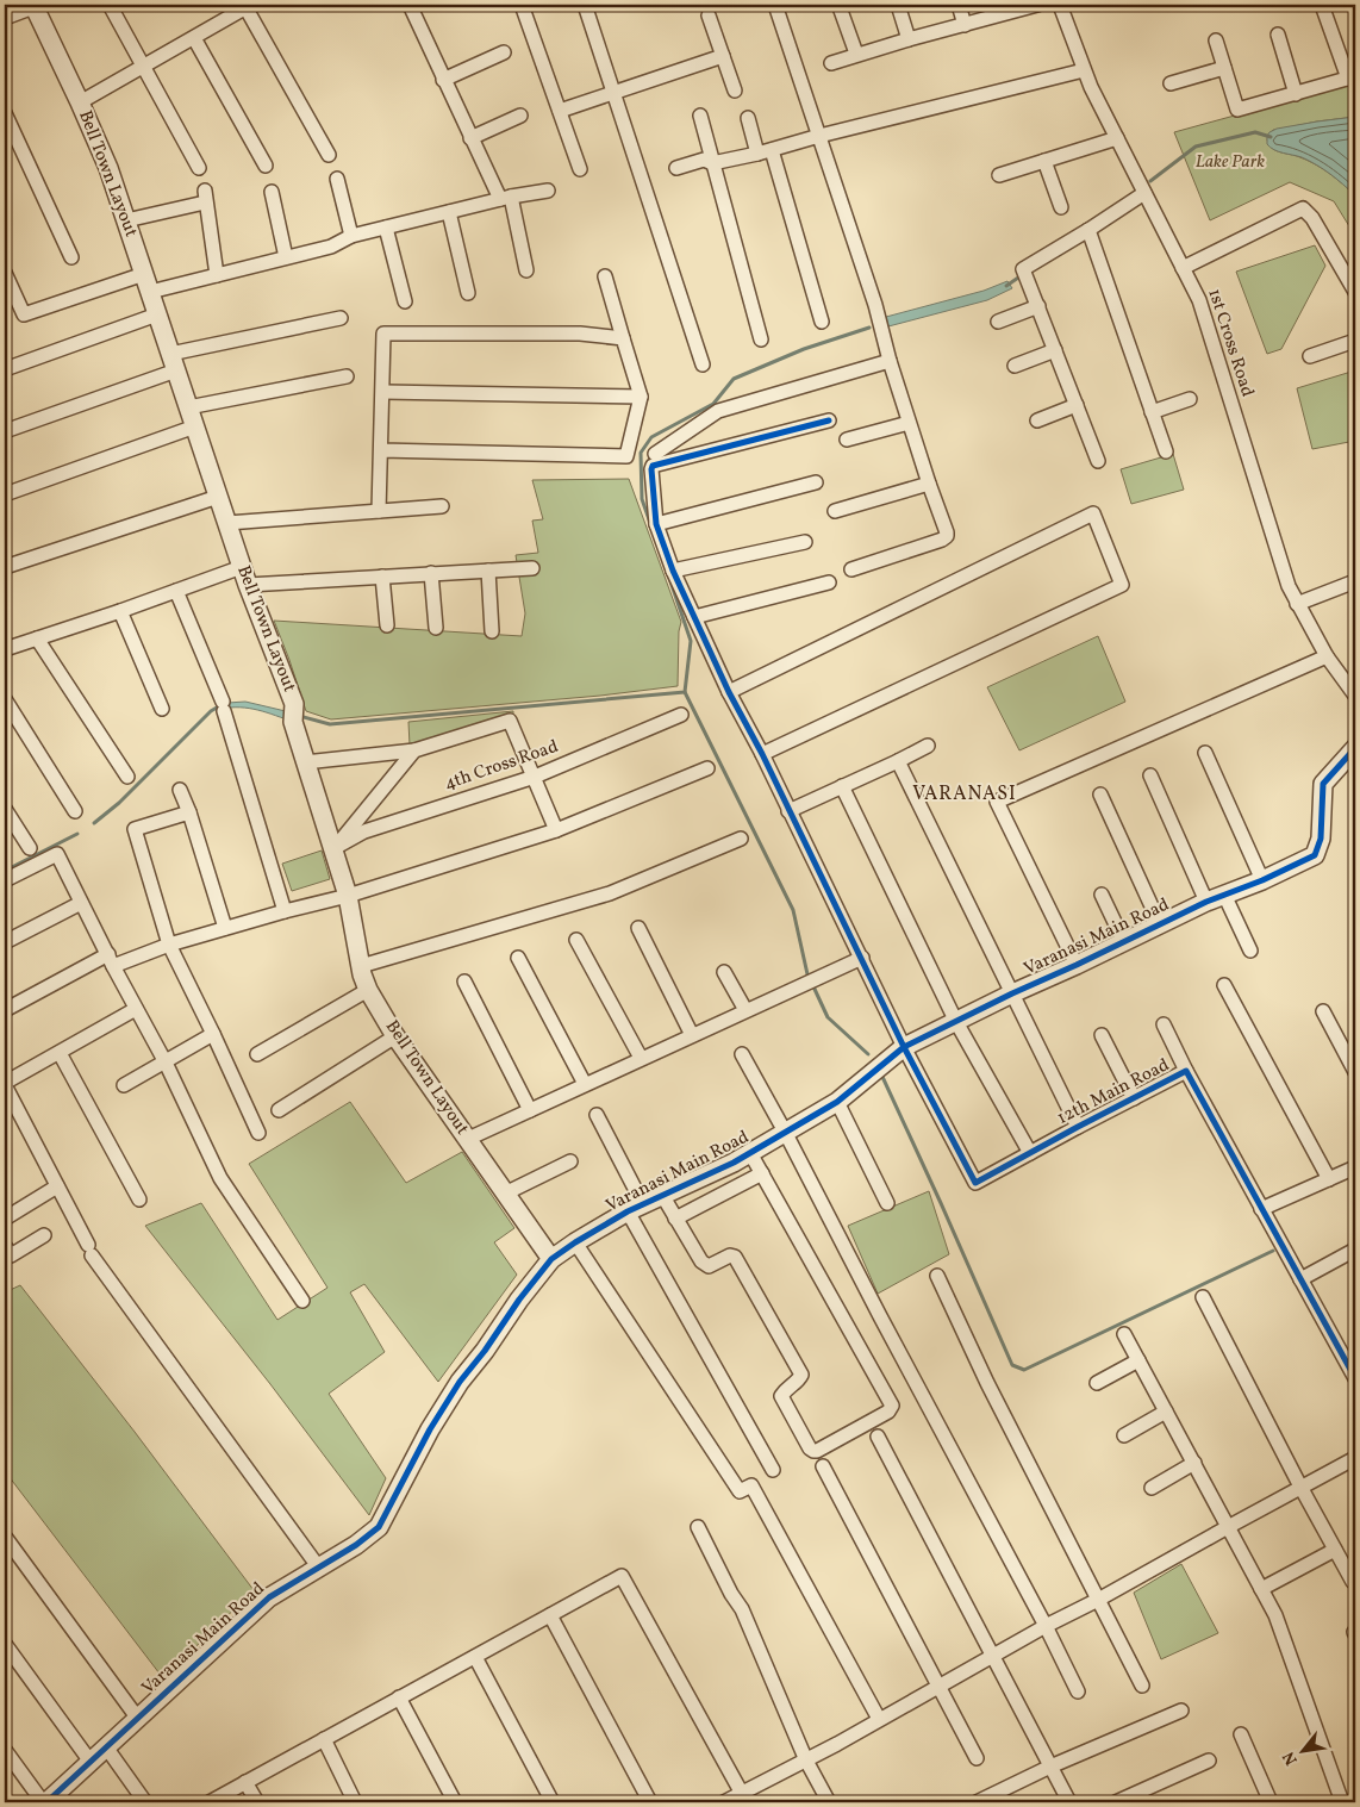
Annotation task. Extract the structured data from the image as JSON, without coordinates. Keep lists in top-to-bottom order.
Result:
{
  "streets": {
    "street": [
      "Bell Town Layout",
      "1st Cross Road",
      "4th Cross Road",
      "Varanasi Main Road",
      "12th Main Road"
    ]
  },
  "crossings": [
    ["Bell Town Layout", "4th Cross Road"],
    ["Bell Town Layout", "Varanasi Main Road"],
    ["Varanasi Main Road", "12th Main Road"]
  ],
  "districts": ["VARANASI"],
  "parks": ["Lake Park"],
  "north": "bottom left"
}
